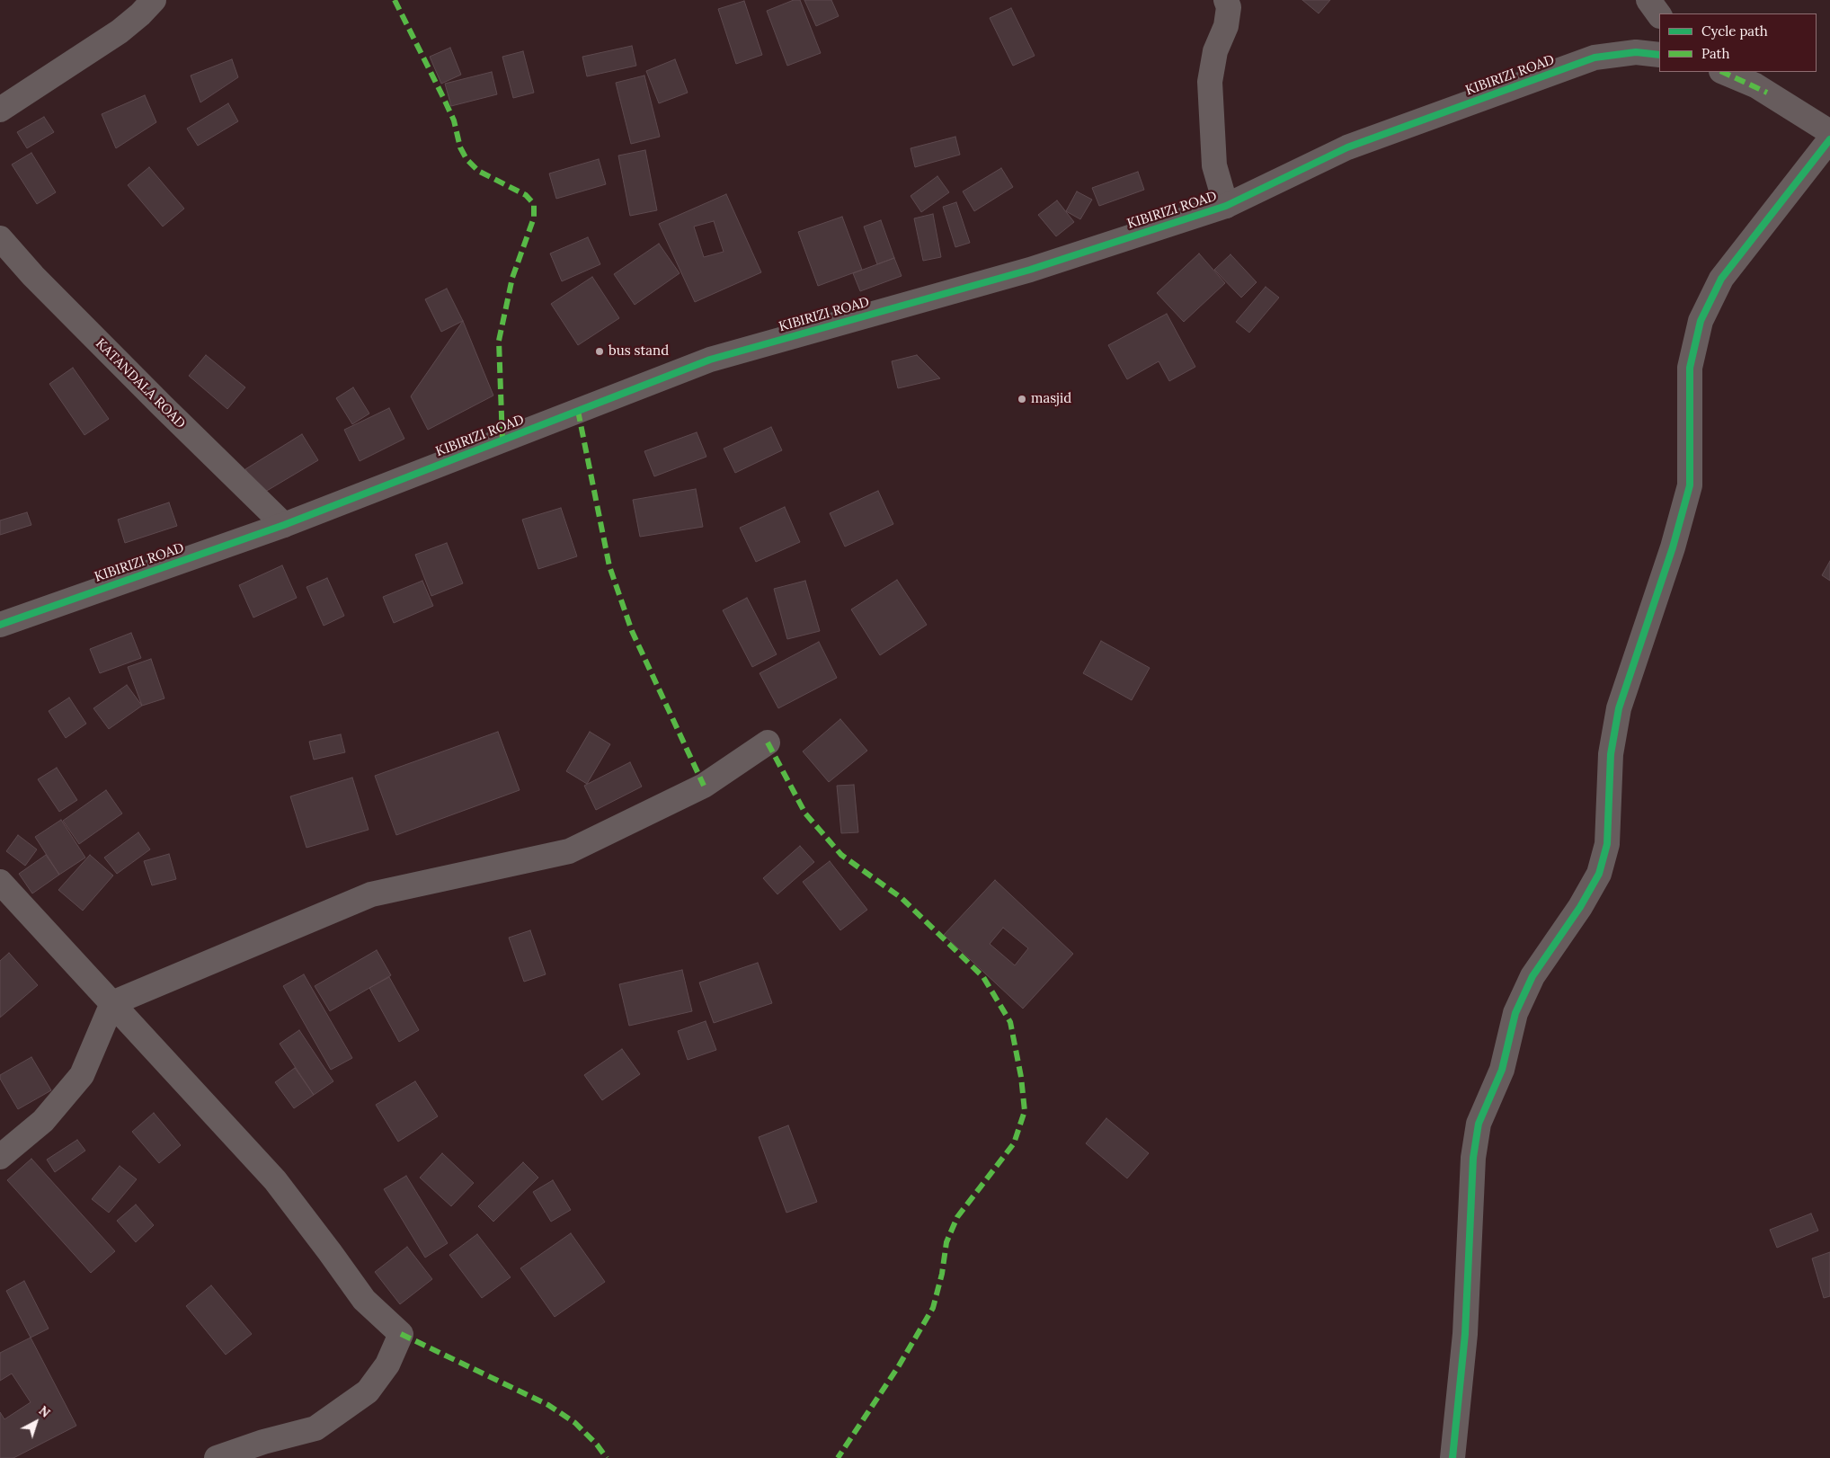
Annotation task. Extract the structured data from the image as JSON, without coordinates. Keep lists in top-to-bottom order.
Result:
{
  "streets": {
    "street": ["KIBIRIZI ROAD", "KATANDALA ROAD"]
  },
  "crossings": [
    ["KIBIRIZI ROAD", "KATANDALA ROAD"]
  ],
  "places": ["bus stand", "masjid"],
  "legend": ["Cycle path", "Path"],
  "north": "top right"
}
